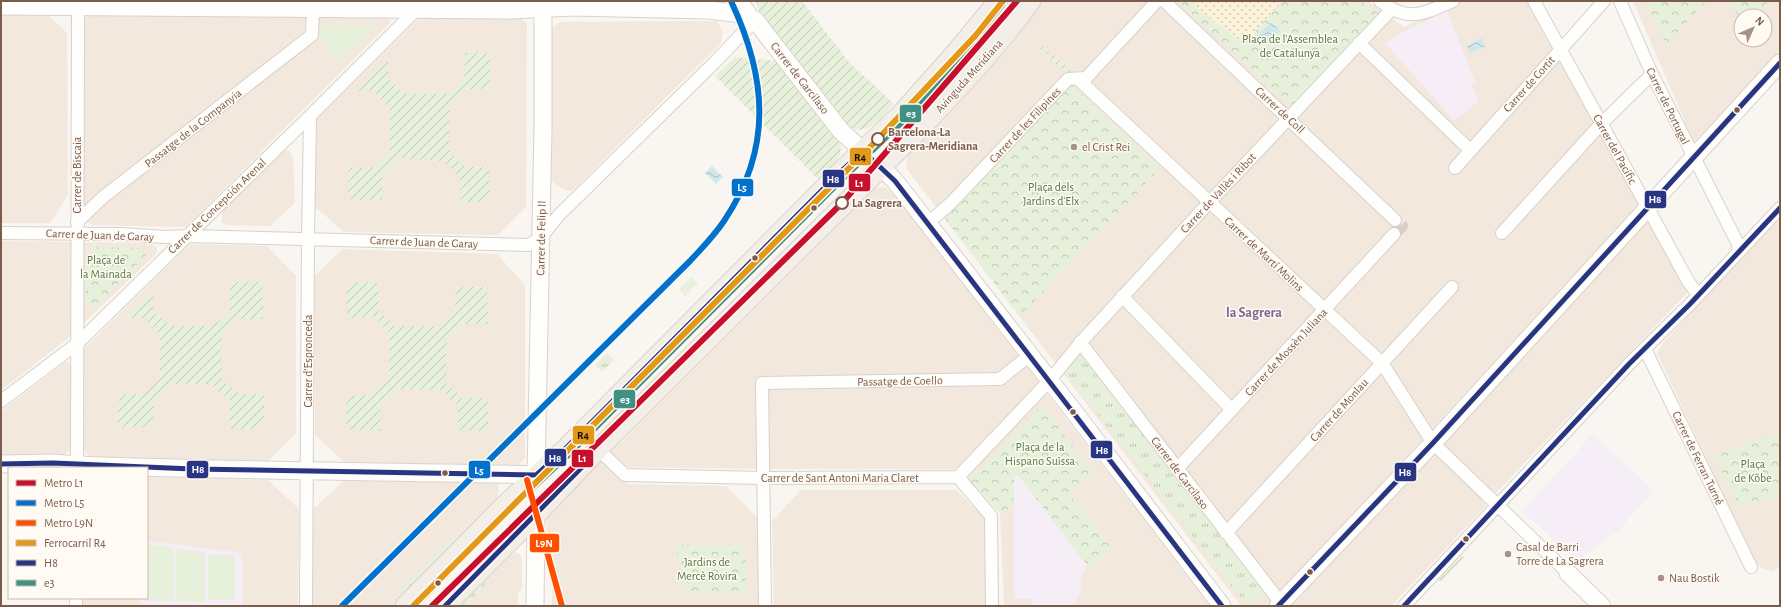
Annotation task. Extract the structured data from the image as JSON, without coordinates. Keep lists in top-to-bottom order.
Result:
{
  "streets": {
    "main road": ["Avinguda Meridiana"],
    "street": [
      "Carrer de Garcilaso",
      "Carrer de Cortit",
      "Carrer de Portugal",
      "Carrer de Coll",
      "Carrer de les Filipines",
      "Passatge de la Companyia",
      "Carrer del Pacífic",
      "Carrer de Biscaia",
      "Carrer de Vallès i Ribot",
      "Carrer de Concepción Arenal",
      "Carrer de Juan de Garay",
      "Carrer de Felip II",
      "Carrer de Martí Molins",
      "Carrer de Mossèn Juliana",
      "Carrer d'Espronceda",
      "Passatge de Coello",
      "Carrer de Monlau",
      "Carrer de Ferran Turné",
      "Carrer de Sant Antoni Maria Claret"
    ]
  },
  "crossings": [
    ["Avinguda Meridiana", "Carrer de Sant Antoni Maria Claret"],
    ["Carrer de Garcilaso", "Carrer de Vallès i Ribot"],
    ["Carrer de Garcilaso", "Carrer de Juan de Garay"],
    ["Carrer de Garcilaso", "Carrer de Mossèn Juliana"],
    ["Carrer de Garcilaso", "Carrer de Monlau"],
    ["Carrer de Cortit", "Carrer del Pacífic"],
    ["Carrer de Coll", "Carrer de Vallès i Ribot"],
    ["Carrer de les Filipines", "Carrer de Martí Molins"],
    ["Passatge de la Companyia", "Carrer de Biscaia"],
    ["Passatge de la Companyia", "Carrer de Juan de Garay"],
    ["Carrer de Biscaia", "Carrer de Concepción Arenal"],
    ["Carrer de Biscaia", "Carrer de Juan de Garay"],
    ["Carrer de Vallès i Ribot", "Carrer de Martí Molins"],
    ["Carrer de Concepción Arenal", "Carrer de Juan de Garay"],
    ["Carrer de Concepción Arenal", "Carrer d'Espronceda"],
    ["Carrer de Juan de Garay", "Carrer de Felip II"],
    ["Carrer de Juan de Garay", "Carrer d'Espronceda"],
    ["Carrer de Martí Molins", "Carrer de Mossèn Juliana"],
    ["Carrer de Martí Molins", "Carrer de Monlau"],
    ["Passatge de Coello", "Carrer de Sant Antoni Maria Claret"]
  ],
  "districts": ["la Sagrera"],
  "parks": [
    "Plaça de l'Assemblea de Catalunya",
    "Plaça dels Jardins d'Elx",
    "Plaça de la Mainada",
    "Plaça de la Hispano Suïssa",
    "Plaça de Kõbe",
    "Jardins de Mercè Rovira"
  ],
  "places": [
    "Barcelona-La Sagrera-Meridiana",
    "el Crist Rei",
    "La Sagrera",
    "Casal de Barri Torre de La Sagrera",
    "Nau Bostik"
  ],
  "lines": [
    "metro line L1",
    "metro line L5",
    "rail line R4",
    "transit line e3",
    "transit line H8",
    "metro line L9N"
  ],
  "legend": [
    "Metro L1",
    "Metro L5",
    "Metro L9N",
    "Ferrocarril R4",
    "H8",
    "e3"
  ],
  "north": "top right"
}
